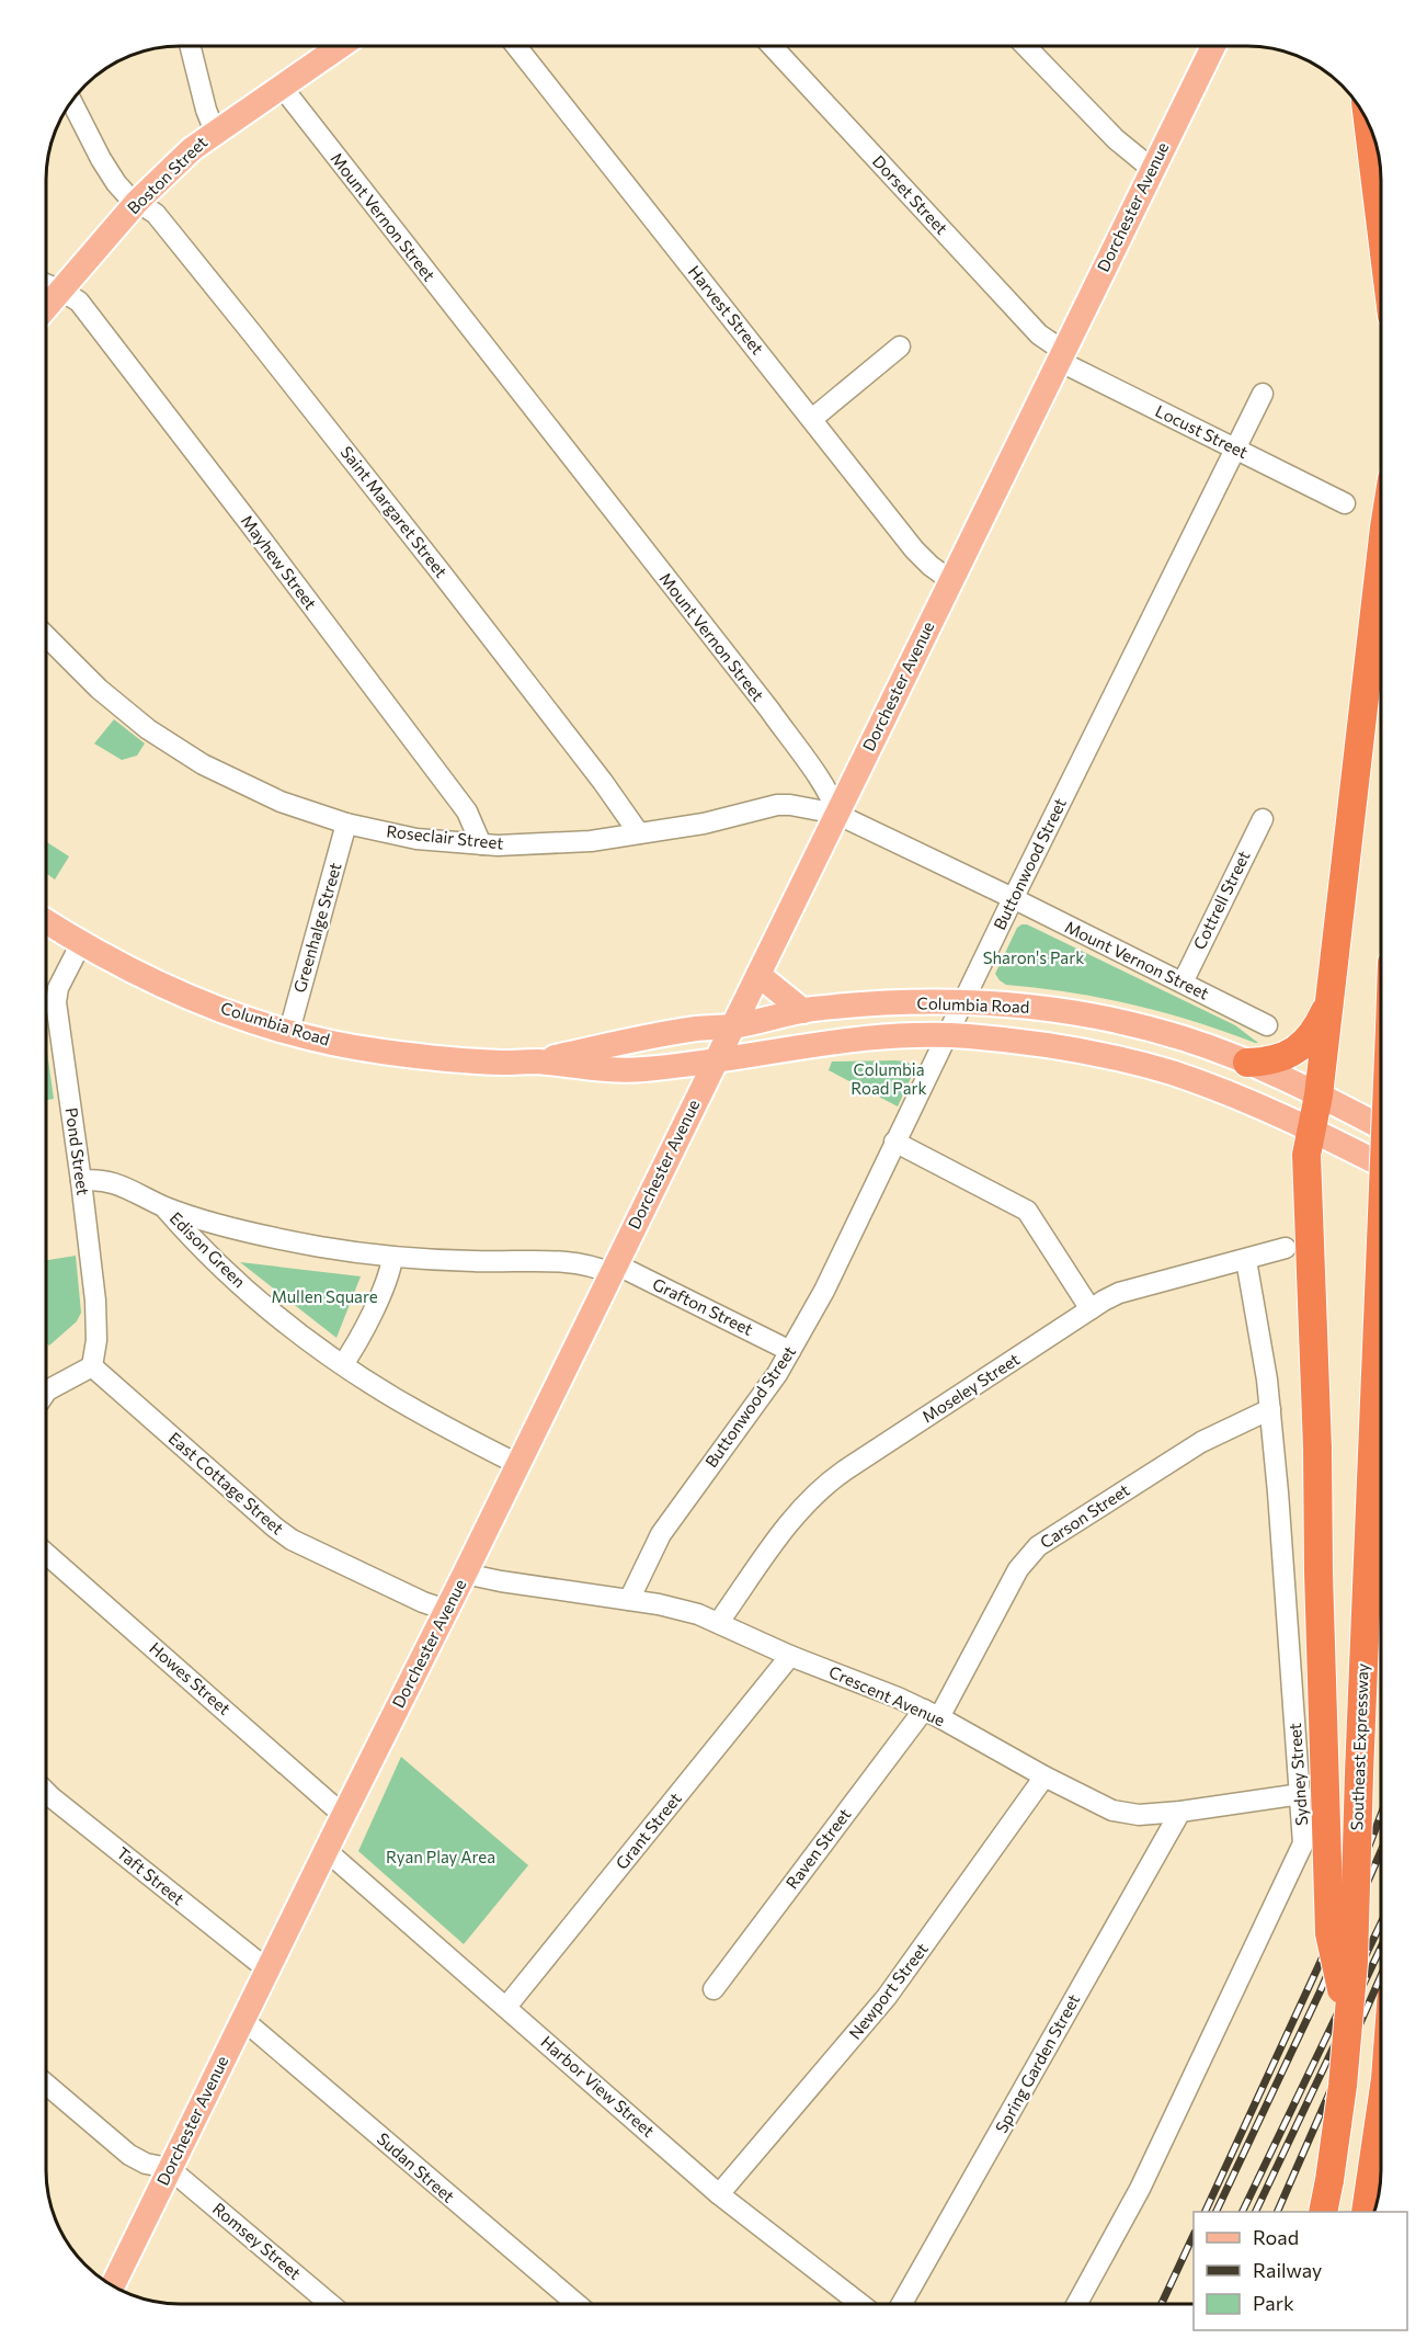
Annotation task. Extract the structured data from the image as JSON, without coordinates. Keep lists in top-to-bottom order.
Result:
{
  "streets": {
    "highway": ["Southeast Expressway"],
    "main road": ["Boston Street", "Dorchester Avenue", "Columbia Road"],
    "street": [
      "Dorset Street",
      "Mount Vernon Street",
      "Harvest Street",
      "Locust Street",
      "Saint Margaret Street",
      "Mayhew Street",
      "Roseclair Street",
      "Buttonwood Street",
      "Cottrell Street",
      "Greenhalge Street",
      "Pond Street",
      "Edison Green",
      "Grafton Street",
      "Moseley Street",
      "East Cottage Street",
      "Carson Street",
      "Howes Street",
      "Crescent Avenue",
      "Sydney Street",
      "Grant Street",
      "Raven Street",
      "Taft Street",
      "Newport Street",
      "Spring Garden Street",
      "Harbor View Street",
      "Sudan Street",
      "Romsey Street"
    ]
  },
  "crossings": [
    ["Boston Street", "Mount Vernon Street"],
    ["Boston Street", "Saint Margaret Street"],
    ["Boston Street", "Mayhew Street"],
    ["Dorset Street", "Dorchester Avenue"],
    ["Dorset Street", "Locust Street"],
    ["Dorchester Avenue", "Mount Vernon Street"],
    ["Dorchester Avenue", "Harvest Street"],
    ["Dorchester Avenue", "Locust Street"],
    ["Dorchester Avenue", "Roseclair Street"],
    ["Dorchester Avenue", "Columbia Road"],
    ["Dorchester Avenue", "Edison Green"],
    ["Dorchester Avenue", "Grafton Street"],
    ["Dorchester Avenue", "East Cottage Street"],
    ["Dorchester Avenue", "Howes Street"],
    ["Dorchester Avenue", "Crescent Avenue"],
    ["Dorchester Avenue", "Taft Street"],
    ["Dorchester Avenue", "Harbor View Street"],
    ["Dorchester Avenue", "Sudan Street"],
    ["Dorchester Avenue", "Romsey Street"],
    ["Mount Vernon Street", "Roseclair Street"],
    ["Mount Vernon Street", "Buttonwood Street"],
    ["Mount Vernon Street", "Cottrell Street"],
    ["Locust Street", "Buttonwood Street"],
    ["Saint Margaret Street", "Roseclair Street"],
    ["Mayhew Street", "Roseclair Street"],
    ["Roseclair Street", "Greenhalge Street"],
    ["Buttonwood Street", "Columbia Road"],
    ["Buttonwood Street", "Grafton Street"],
    ["Buttonwood Street", "Crescent Avenue"],
    ["Greenhalge Street", "Columbia Road"],
    ["Columbia Road", "Pond Street"],
    ["Pond Street", "Edison Green"],
    ["Pond Street", "East Cottage Street"],
    ["Edison Green", "Grafton Street"],
    ["Moseley Street", "Crescent Avenue"],
    ["Moseley Street", "Sydney Street"],
    ["Carson Street", "Crescent Avenue"],
    ["Carson Street", "Sydney Street"],
    ["Carson Street", "Raven Street"],
    ["Crescent Avenue", "Sydney Street"],
    ["Crescent Avenue", "Grant Street"],
    ["Crescent Avenue", "Raven Street"],
    ["Crescent Avenue", "Newport Street"],
    ["Crescent Avenue", "Spring Garden Street"],
    ["Grant Street", "Harbor View Street"],
    ["Newport Street", "Harbor View Street"]
  ],
  "parks": [
    "Sharon's Park",
    "Columbia Road Park",
    "Mullen Square",
    "Ryan Play Area"
  ],
  "legend": ["Road", "Railway", "Park"]
}
